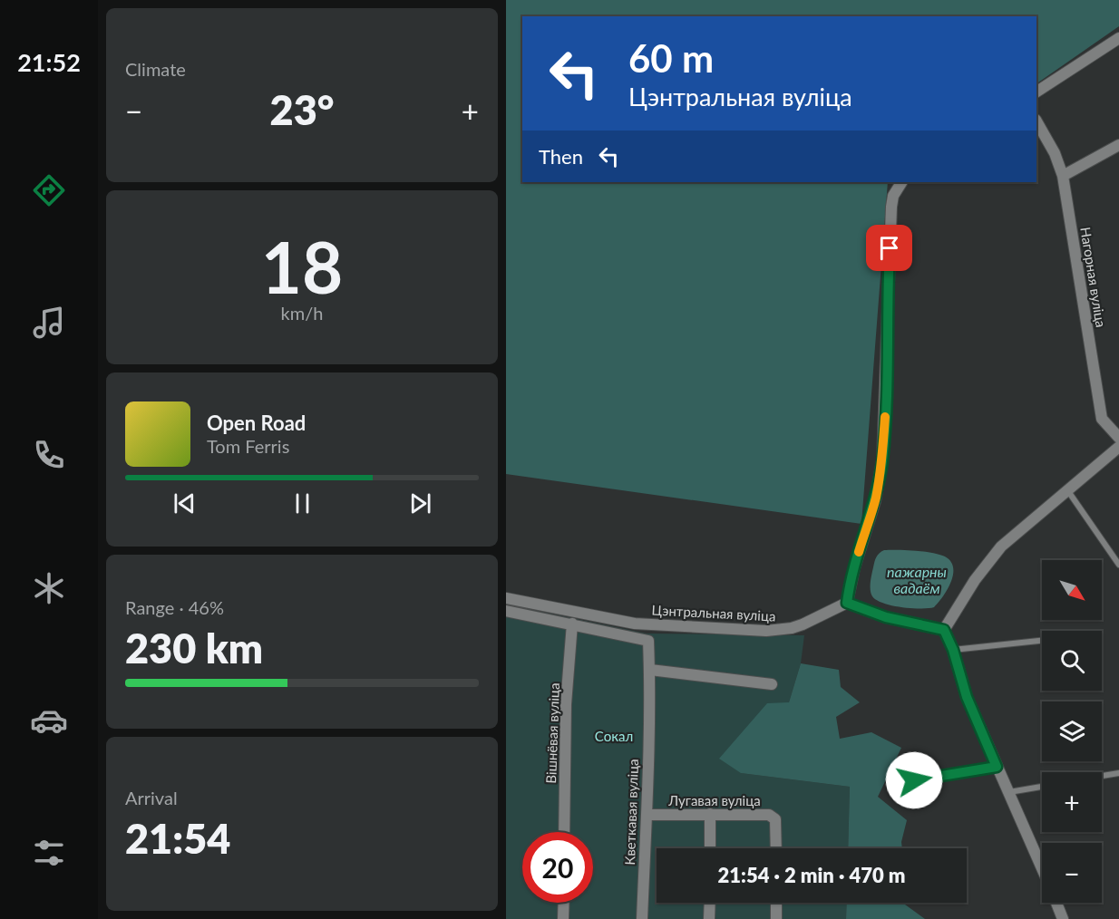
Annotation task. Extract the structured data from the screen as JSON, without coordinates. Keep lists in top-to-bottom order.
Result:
{
  "streets": {
    "street": [
      "Нагорная вуліца",
      "Цэнтральная вуліца",
      "Вішнёвая вуліца",
      "Лугавая вуліца",
      "Кветкавая вуліца"
    ]
  },
  "crossings": [
    ["Вішнёвая вуліца", "Кветкавая вуліца"],
    ["Лугавая вуліца", "Кветкавая вуліца"]
  ],
  "water": ["пажарны вадаём"],
  "parks": ["Сокал"],
  "north": "bottom right",
  "page": {
    "tabs": "21:52",
    "tile": [
      "Climate",
      ["18", "km/h"],
      ["Range · 46%", "230 km"],
      ["Arrival", "21:54"]
    ],
    "turn": ["60 m", "Цэнтральная вуліца"],
    "heat": ["−", "23°", "+"],
    "then": "Then",
    "song": ["Open Road", "Tom Ferris"],
    "map_buttons": ["+", "−"],
    "limit": "20",
    "trip": "21:54 · 2 min · 470 m"
  }
}
